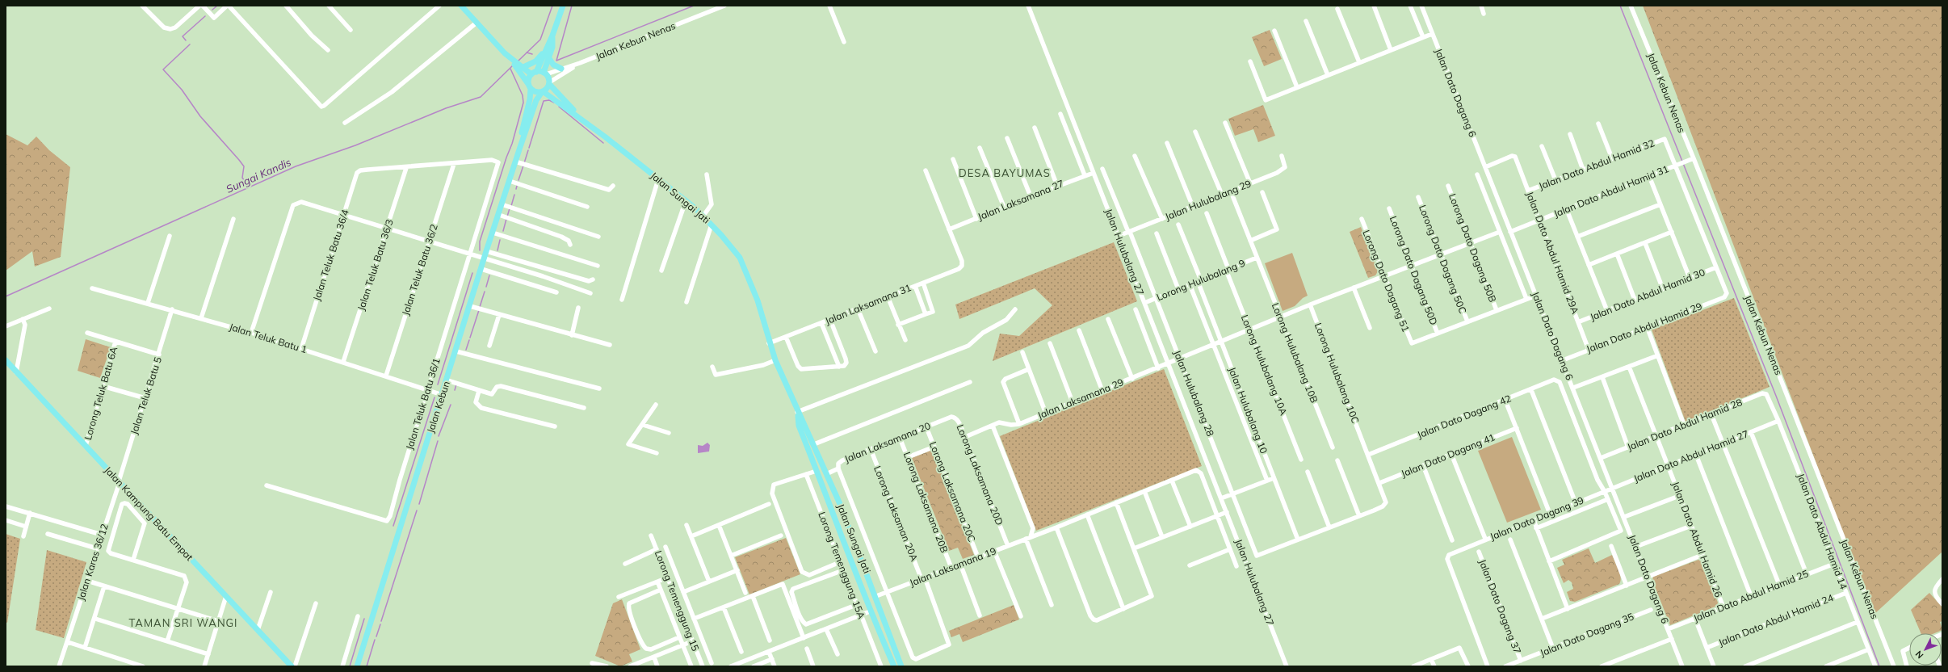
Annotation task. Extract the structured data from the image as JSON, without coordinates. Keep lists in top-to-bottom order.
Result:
{
  "streets": {
    "main road": ["Jalan Sungai Jati", "Jalan Kebun", "Jalan Kampung Batu Empat"],
    "street": [
      "Jalan Kebun Nenas",
      "Jalan Dato Dagang 6",
      "Jalan Dato Abdul Hamid 32",
      "Jalan Dato Abdul Hamid 31",
      "Jalan Laksamana 27",
      "Jalan Hulubalang 29",
      "Lorong Dato Dagang 50B",
      "Jalan Hulubalang 27",
      "Jalan Dato Abdul Hamid 29A",
      "Jalan Teluk Batu 36/4",
      "Lorong Dato Dagang 50C",
      "Jalan Teluk Batu 36/3",
      "Jalan Teluk Batu 36/2",
      "Lorong Dato Dagang 50D",
      "Lorong Hulubalang 9",
      "Lorong Dato Dagang 51",
      "Jalan Dato Abdul Hamid 30",
      "Jalan Laksamana 31",
      "Jalan Dato Abdul Hamid 29",
      "Jalan Teluk Batu 1",
      "Lorong Hulubalang 10B",
      "Lorong Hulubalang 10A",
      "Lorong Hulubalang 10C",
      "Lorong Teluk Batu 6A",
      "Jalan Hulubalang 28",
      "Jalan Teluk Batu 5",
      "Jalan Laksamana 29",
      "Jalan Teluk Batu 36/1",
      "Jalan Hulubalang 10",
      "Jalan Dato Dagang 42",
      "Jalan Dato Abdul Hamid 28",
      "Jalan Laksamana 20",
      "Jalan Dato Dagang 41",
      "Jalan Dato Abdul Hamid 27",
      "Lorong Laksamana 20D",
      "Lorong Laksamana 20C",
      "Lorong Laksamana 20B",
      "Lorong Laksaman 20A",
      "Jalan Dato Dagang 39",
      "Jalan Dato Abdul Hamid 14",
      "Jalan Dato Abdul Hamid 26",
      "Jalan Karas 36/12",
      "Lorong Temenggung 15A",
      "Jalan Laksamana 19",
      "Jalan Dato Abdul Hamid 25",
      "Lorong Temenggung 15",
      "Jalan Dato Dagang 37",
      "Jalan Dato Abdul Hamid 24",
      "Jalan Dato Dagang 35"
    ]
  },
  "crossings": [
    ["Jalan Kebun Nenas", "Jalan Dato Abdul Hamid 31"],
    ["Jalan Kebun Nenas", "Jalan Sungai Jati"],
    ["Jalan Kebun Nenas", "Jalan Kebun"],
    ["Jalan Dato Dagang 6", "Jalan Dato Abdul Hamid 31"],
    ["Jalan Dato Dagang 6", "Jalan Dato Abdul Hamid 29A"],
    ["Jalan Dato Dagang 6", "Jalan Dato Abdul Hamid 29"],
    ["Jalan Dato Dagang 6", "Jalan Dato Abdul Hamid 28"],
    ["Jalan Dato Dagang 6", "Jalan Dato Abdul Hamid 27"],
    ["Jalan Dato Dagang 6", "Jalan Dato Abdul Hamid 25"],
    ["Jalan Dato Abdul Hamid 32", "Jalan Dato Abdul Hamid 31"],
    ["Jalan Dato Abdul Hamid 32", "Jalan Dato Abdul Hamid 29A"],
    ["Jalan Dato Abdul Hamid 31", "Jalan Dato Abdul Hamid 29A"],
    ["Jalan Sungai Jati", "Jalan Laksamana 31"],
    ["Jalan Sungai Jati", "Jalan Kebun"],
    ["Jalan Sungai Jati", "Jalan Laksamana 20"],
    ["Jalan Sungai Jati", "Jalan Laksamana 19"],
    ["Jalan Laksamana 27", "Jalan Hulubalang 27"],
    ["Jalan Laksamana 27", "Jalan Laksamana 31"],
    ["Jalan Hulubalang 29", "Jalan Hulubalang 27"],
    ["Jalan Hulubalang 29", "Lorong Hulubalang 10B"],
    ["Jalan Hulubalang 29", "Jalan Hulubalang 28"],
    ["Lorong Dato Dagang 50B", "Jalan Laksamana 29"],
    ["Jalan Hulubalang 27", "Lorong Hulubalang 9"],
    ["Jalan Hulubalang 27", "Jalan Laksamana 29"],
    ["Jalan Dato Abdul Hamid 29A", "Jalan Dato Abdul Hamid 30"],
    ["Jalan Dato Abdul Hamid 29A", "Jalan Dato Abdul Hamid 29"],
    ["Jalan Teluk Batu 36/4", "Jalan Teluk Batu 36/3"],
    ["Jalan Teluk Batu 36/4", "Jalan Teluk Batu 1"],
    ["Lorong Dato Dagang 50C", "Jalan Laksamana 29"],
    ["Jalan Teluk Batu 36/3", "Jalan Teluk Batu 1"],
    ["Jalan Teluk Batu 36/2", "Jalan Teluk Batu 1"],
    ["Jalan Teluk Batu 36/2", "Jalan Teluk Batu 36/1"],
    ["Lorong Dato Dagang 50D", "Lorong Dato Dagang 51"],
    ["Lorong Dato Dagang 50D", "Jalan Laksamana 29"],
    ["Lorong Hulubalang 9", "Lorong Hulubalang 10B"],
    ["Lorong Hulubalang 9", "Lorong Hulubalang 10A"],
    ["Lorong Hulubalang 9", "Jalan Hulubalang 28"],
    ["Lorong Hulubalang 9", "Jalan Hulubalang 10"],
    ["Lorong Dato Dagang 51", "Jalan Laksamana 29"],
    ["Jalan Dato Abdul Hamid 30", "Jalan Dato Abdul Hamid 29"],
    ["Jalan Teluk Batu 1", "Jalan Teluk Batu 5"],
    ["Jalan Teluk Batu 1", "Jalan Teluk Batu 36/1"],
    ["Jalan Teluk Batu 1", "Jalan Kebun"],
    ["Lorong Hulubalang 10B", "Jalan Laksamana 29"],
    ["Lorong Hulubalang 10A", "Jalan Laksamana 29"],
    ["Lorong Hulubalang 10C", "Jalan Laksamana 29"],
    ["Lorong Hulubalang 10C", "Jalan Dato Dagang 42"],
    ["Lorong Hulubalang 10C", "Jalan Dato Dagang 41"],
    ["Lorong Teluk Batu 6A", "Jalan Kampung Batu Empat"],
    ["Jalan Hulubalang 28", "Jalan Laksamana 29"],
    ["Jalan Hulubalang 28", "Jalan Hulubalang 10"],
    ["Jalan Teluk Batu 5", "Jalan Kampung Batu Empat"],
    ["Jalan Teluk Batu 5", "Jalan Karas 36/12"],
    ["Jalan Laksamana 29", "Jalan Hulubalang 10"],
    ["Jalan Laksamana 29", "Lorong Laksamana 20D"],
    ["Jalan Dato Dagang 42", "Jalan Dato Abdul Hamid 27"],
    ["Jalan Dato Dagang 42", "Jalan Dato Dagang 39"],
    ["Jalan Dato Abdul Hamid 28", "Jalan Dato Abdul Hamid 14"],
    ["Jalan Dato Abdul Hamid 28", "Jalan Dato Abdul Hamid 26"],
    ["Jalan Laksamana 20", "Lorong Laksamana 20D"],
    ["Jalan Laksamana 20", "Lorong Laksamana 20C"],
    ["Jalan Laksamana 20", "Lorong Laksamana 20B"],
    ["Jalan Laksamana 20", "Lorong Laksaman 20A"],
    ["Jalan Dato Abdul Hamid 27", "Jalan Dato Dagang 39"],
    ["Jalan Dato Abdul Hamid 27", "Jalan Dato Abdul Hamid 14"],
    ["Jalan Dato Abdul Hamid 27", "Jalan Dato Abdul Hamid 26"],
    ["Lorong Laksamana 20D", "Jalan Laksamana 19"],
    ["Lorong Laksamana 20C", "Jalan Laksamana 19"],
    ["Lorong Laksamana 20B", "Jalan Laksamana 19"],
    ["Jalan Kampung Batu Empat", "Jalan Karas 36/12"],
    ["Lorong Laksaman 20A", "Jalan Laksamana 19"],
    ["Jalan Dato Abdul Hamid 14", "Jalan Dato Abdul Hamid 25"],
    ["Jalan Dato Abdul Hamid 14", "Jalan Dato Abdul Hamid 24"],
    ["Jalan Dato Abdul Hamid 26", "Jalan Dato Abdul Hamid 25"],
    ["Jalan Dato Dagang 37", "Jalan Dato Dagang 35"]
  ],
  "districts": ["DESA BAYUMAS", "TAMAN SRI WANGI"],
  "water": ["Sungai Kandis"],
  "north": "bottom left"
}
